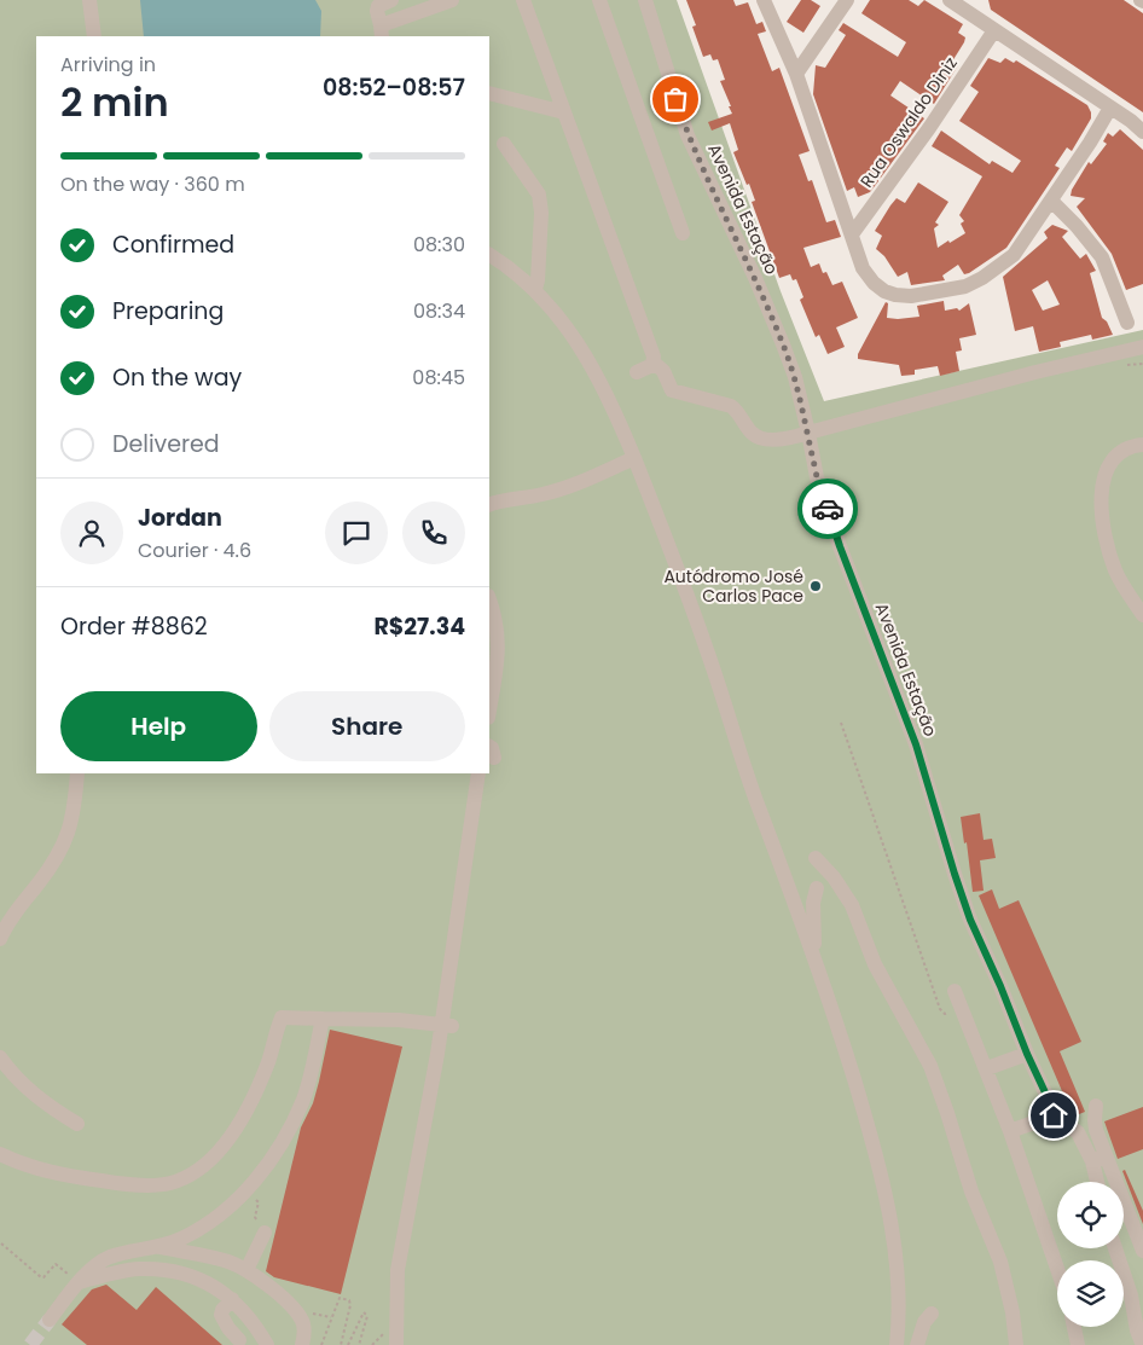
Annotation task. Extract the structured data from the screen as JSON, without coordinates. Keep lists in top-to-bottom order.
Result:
{
  "streets": {
    "street": ["Rua Oswaldo Diniz", "Avenida Estação"]
  },
  "places": ["Autódromo José Carlos Pace"],
  "page": {
    "heading": ["2 min", "Arriving in", "08:52–08:57"],
    "panel": [
      "Jordan",
      "Courier · 4.6",
      "Order #8862",
      "R$27.34"
    ],
    "bar": "On the way · 360 m",
    "list": [
      ["Confirmed", "08:30"],
      ["Preparing", "08:34"],
      ["On the way", "08:45"],
      "Delivered"
    ],
    "buttons": ["Help", "Share"]
  }
}
